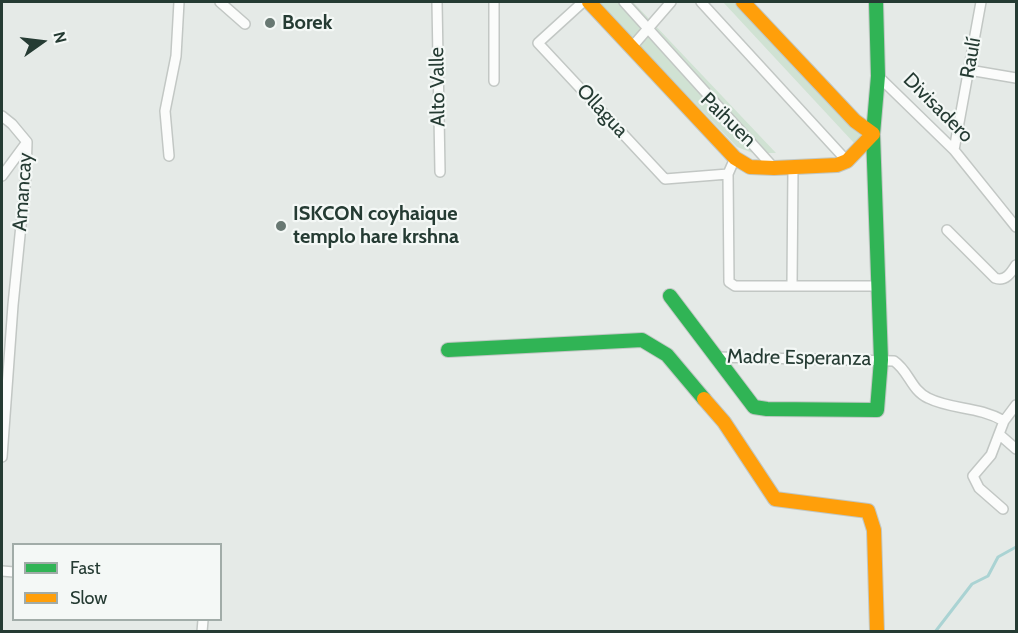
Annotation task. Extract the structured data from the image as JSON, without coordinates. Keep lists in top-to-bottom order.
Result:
{
  "streets": {
    "street": [
      "Raulí",
      "Alto Valle",
      "Divisadero",
      "Ollagua",
      "Paihuen",
      "Amancay",
      "Madre Esperanza"
    ]
  },
  "crossings": [
    ["Raulí", "Divisadero"]
  ],
  "places": ["Borek", "ISKCON coyhaique templo hare krshna"],
  "legend": ["Fast", "Slow"],
  "north": "right"
}
